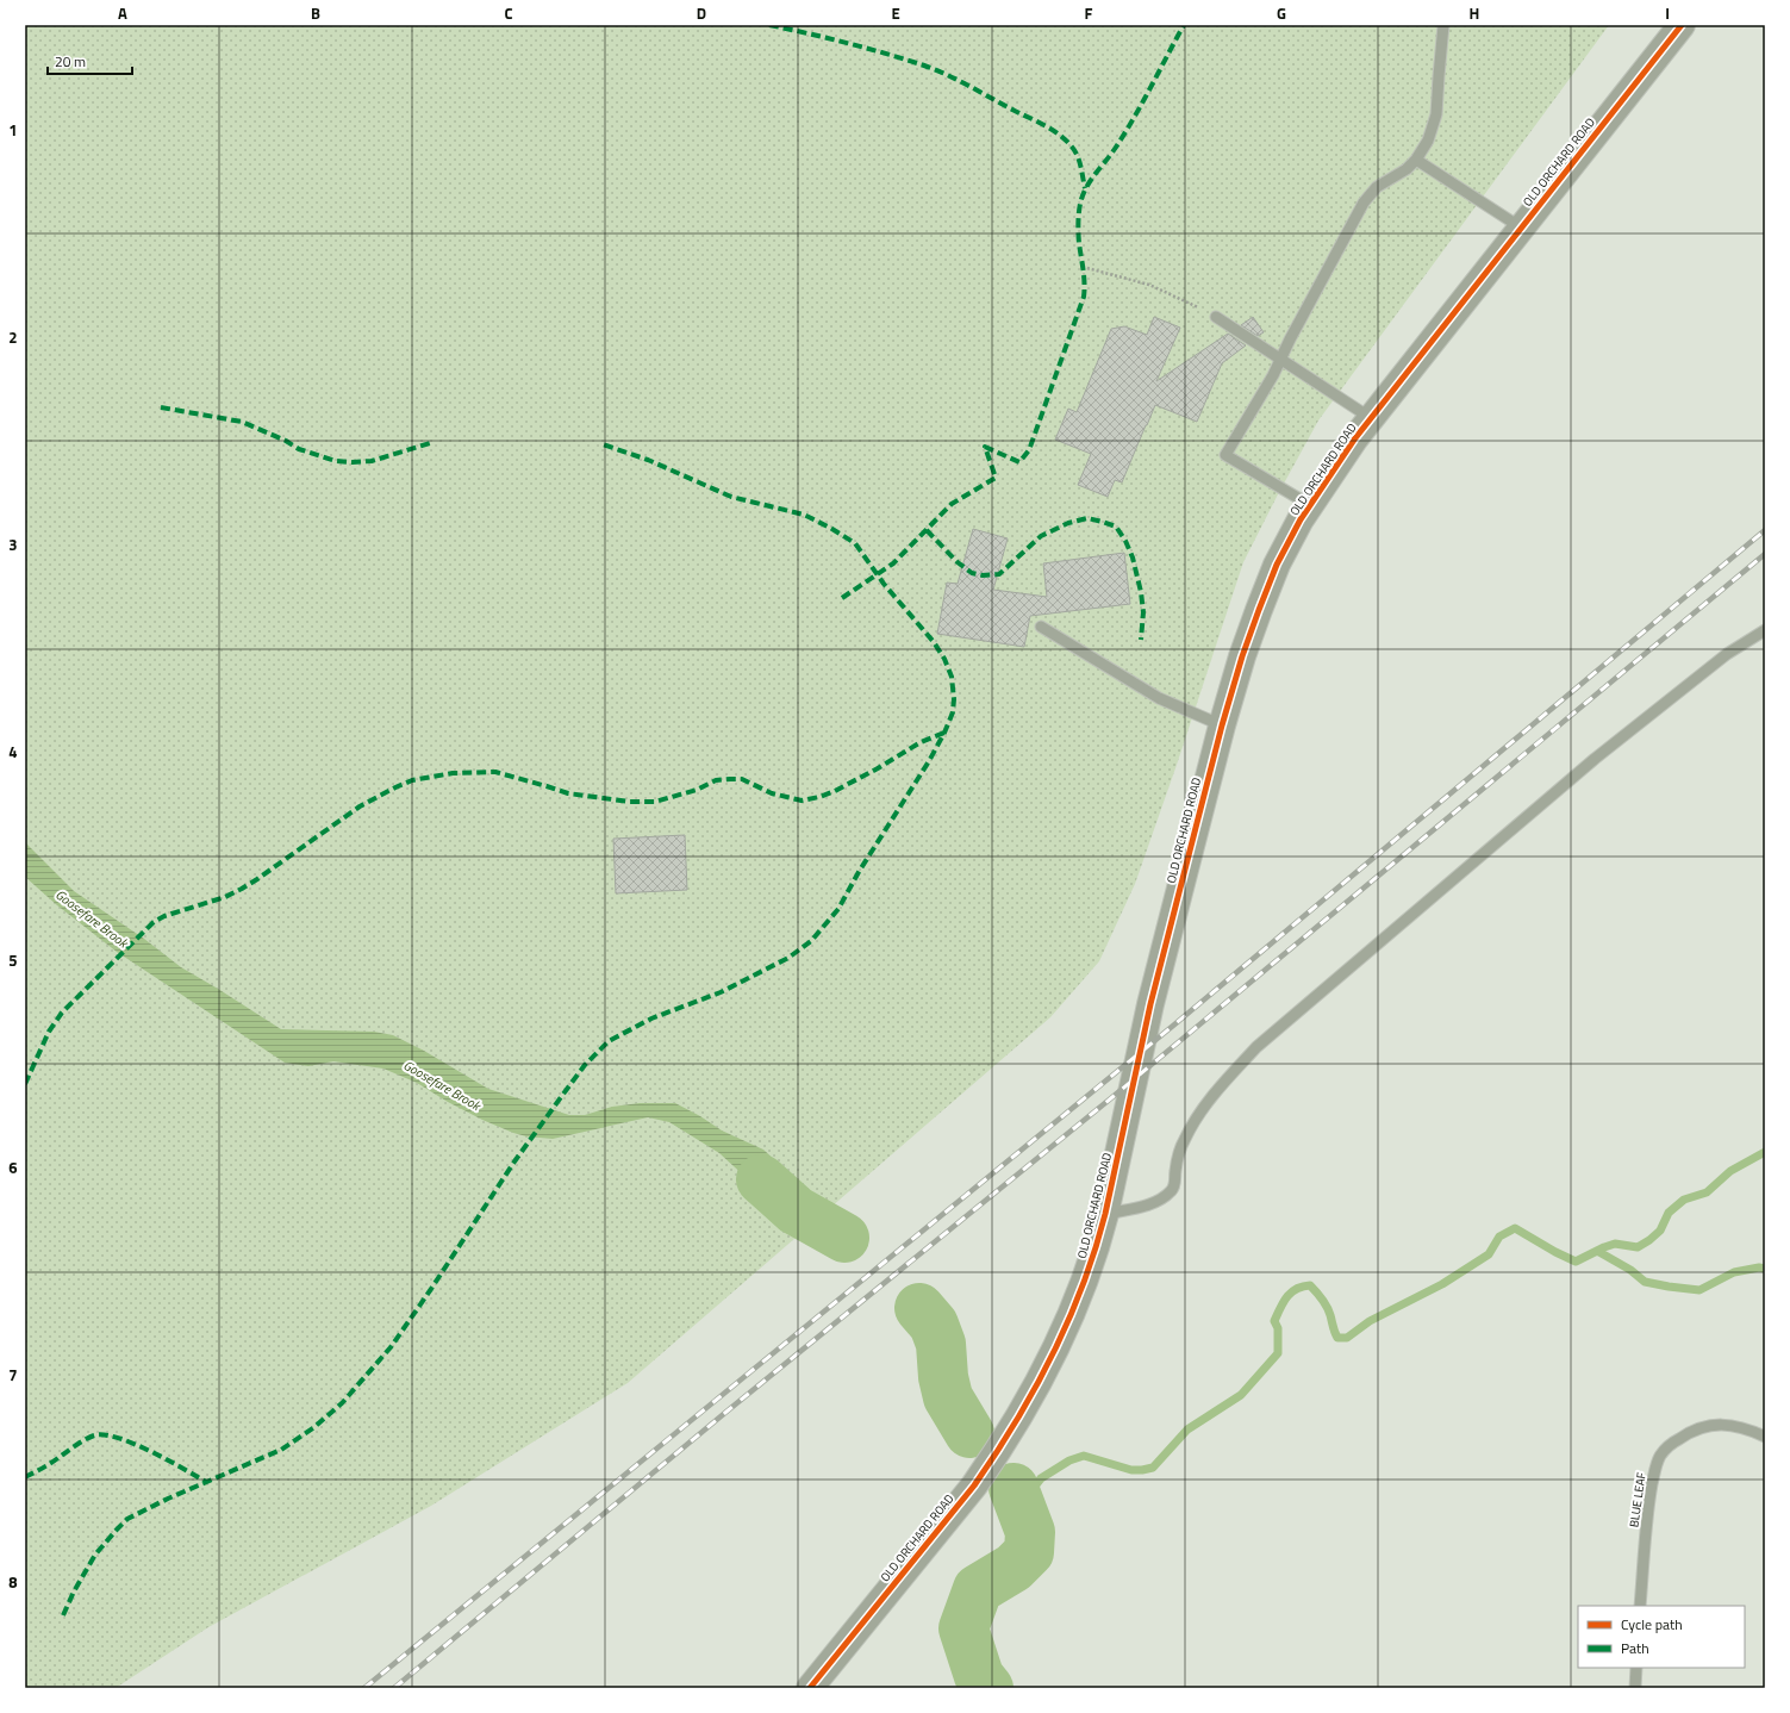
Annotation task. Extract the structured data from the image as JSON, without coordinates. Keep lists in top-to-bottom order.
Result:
{
  "streets": {
    "street": ["OLD ORCHARD ROAD"],
    "lane": ["BLUE LEAF"]
  },
  "water": ["Goosefare Brook"],
  "legend": ["Cycle path", "Path"],
  "scale_bar": "20 m",
  "grid": {
    "columns": [
      "A",
      "B",
      "C",
      "D",
      "E",
      "F",
      "G",
      "H",
      "I"
    ],
    "rows": [
      "1",
      "2",
      "3",
      "4",
      "5",
      "6",
      "7",
      "8"
    ]
  }
}
